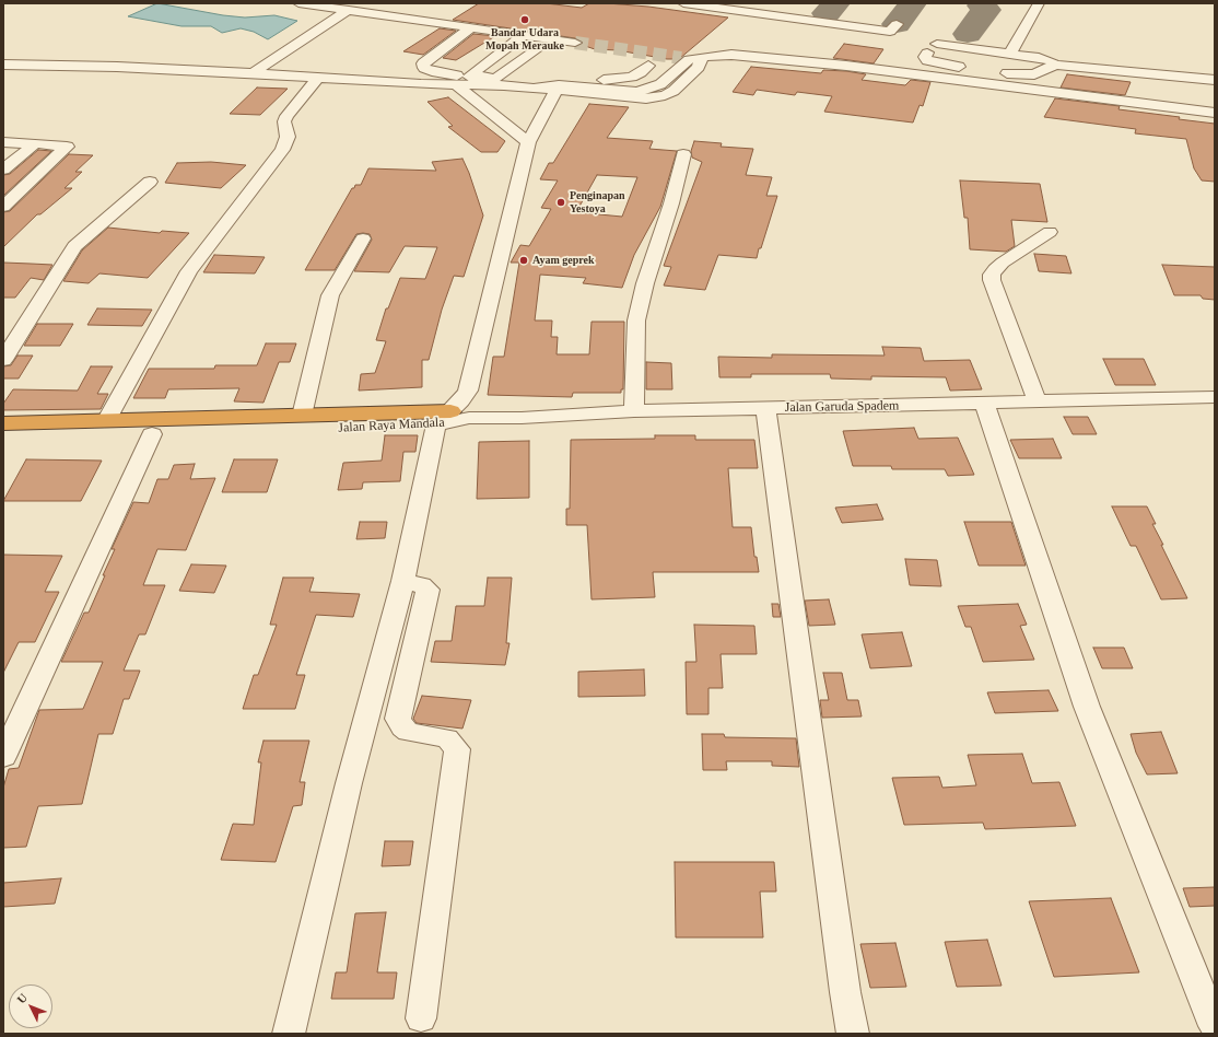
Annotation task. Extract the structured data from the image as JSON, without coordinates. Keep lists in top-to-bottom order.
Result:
{
  "streets": {
    "highway": ["Jalan Raya Mandala"],
    "street": ["Jalan Garuda Spadem"]
  },
  "crossings": [
    ["Jalan Garuda Spadem", "Jalan Raya Mandala"]
  ],
  "places": ["Bandar Udara Mopah Merauke", "Penginapan Yestoya", "Ayam geprek"],
  "north": "top left"
}
